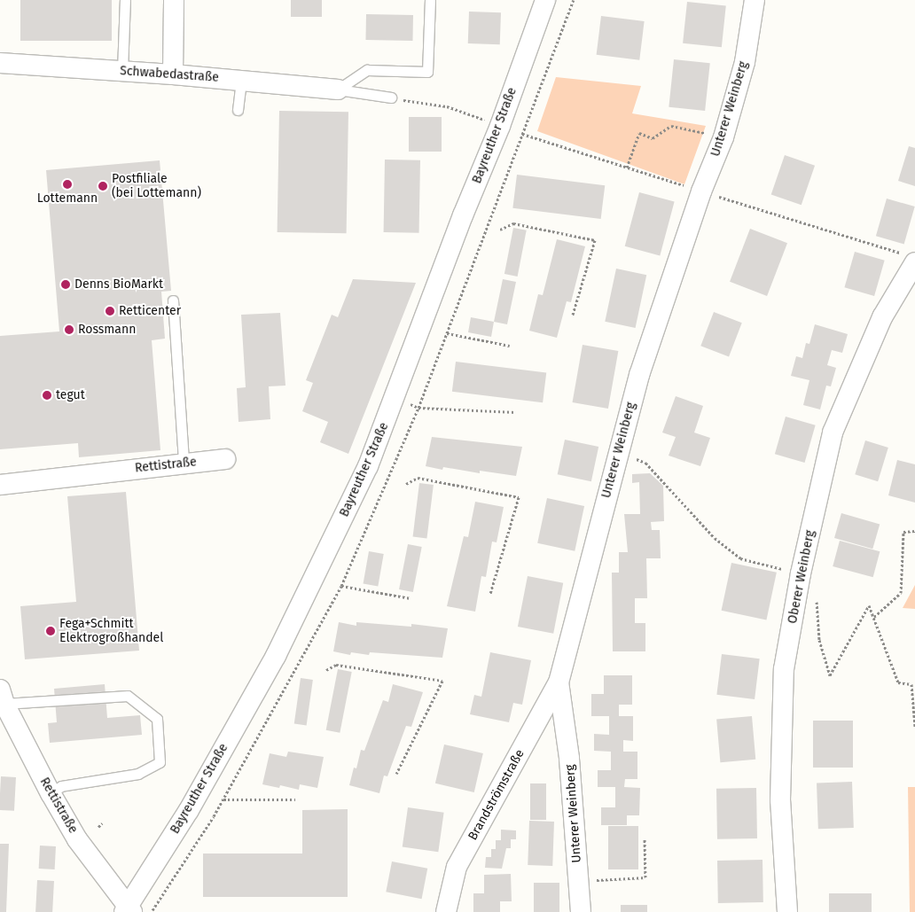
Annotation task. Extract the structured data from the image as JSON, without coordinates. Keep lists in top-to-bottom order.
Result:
{
  "streets": {
    "street": [
      "Schwabedastraße",
      "Unterer Weinberg",
      "Bayreuther Straße",
      "Rettistraße",
      "Oberer Weinberg",
      "Brandströmstraße"
    ]
  },
  "crossings": [
    ["Unterer Weinberg", "Brandströmstraße"],
    ["Bayreuther Straße", "Rettistraße"]
  ],
  "places": [
    "Lottemann",
    "Postfiliale (bei Lottemann)",
    "Denns BioMarkt",
    "Retticenter",
    "Rossmann",
    "tegut",
    "Fega+Schmitt Elektrogroßhandel"
  ]
}
